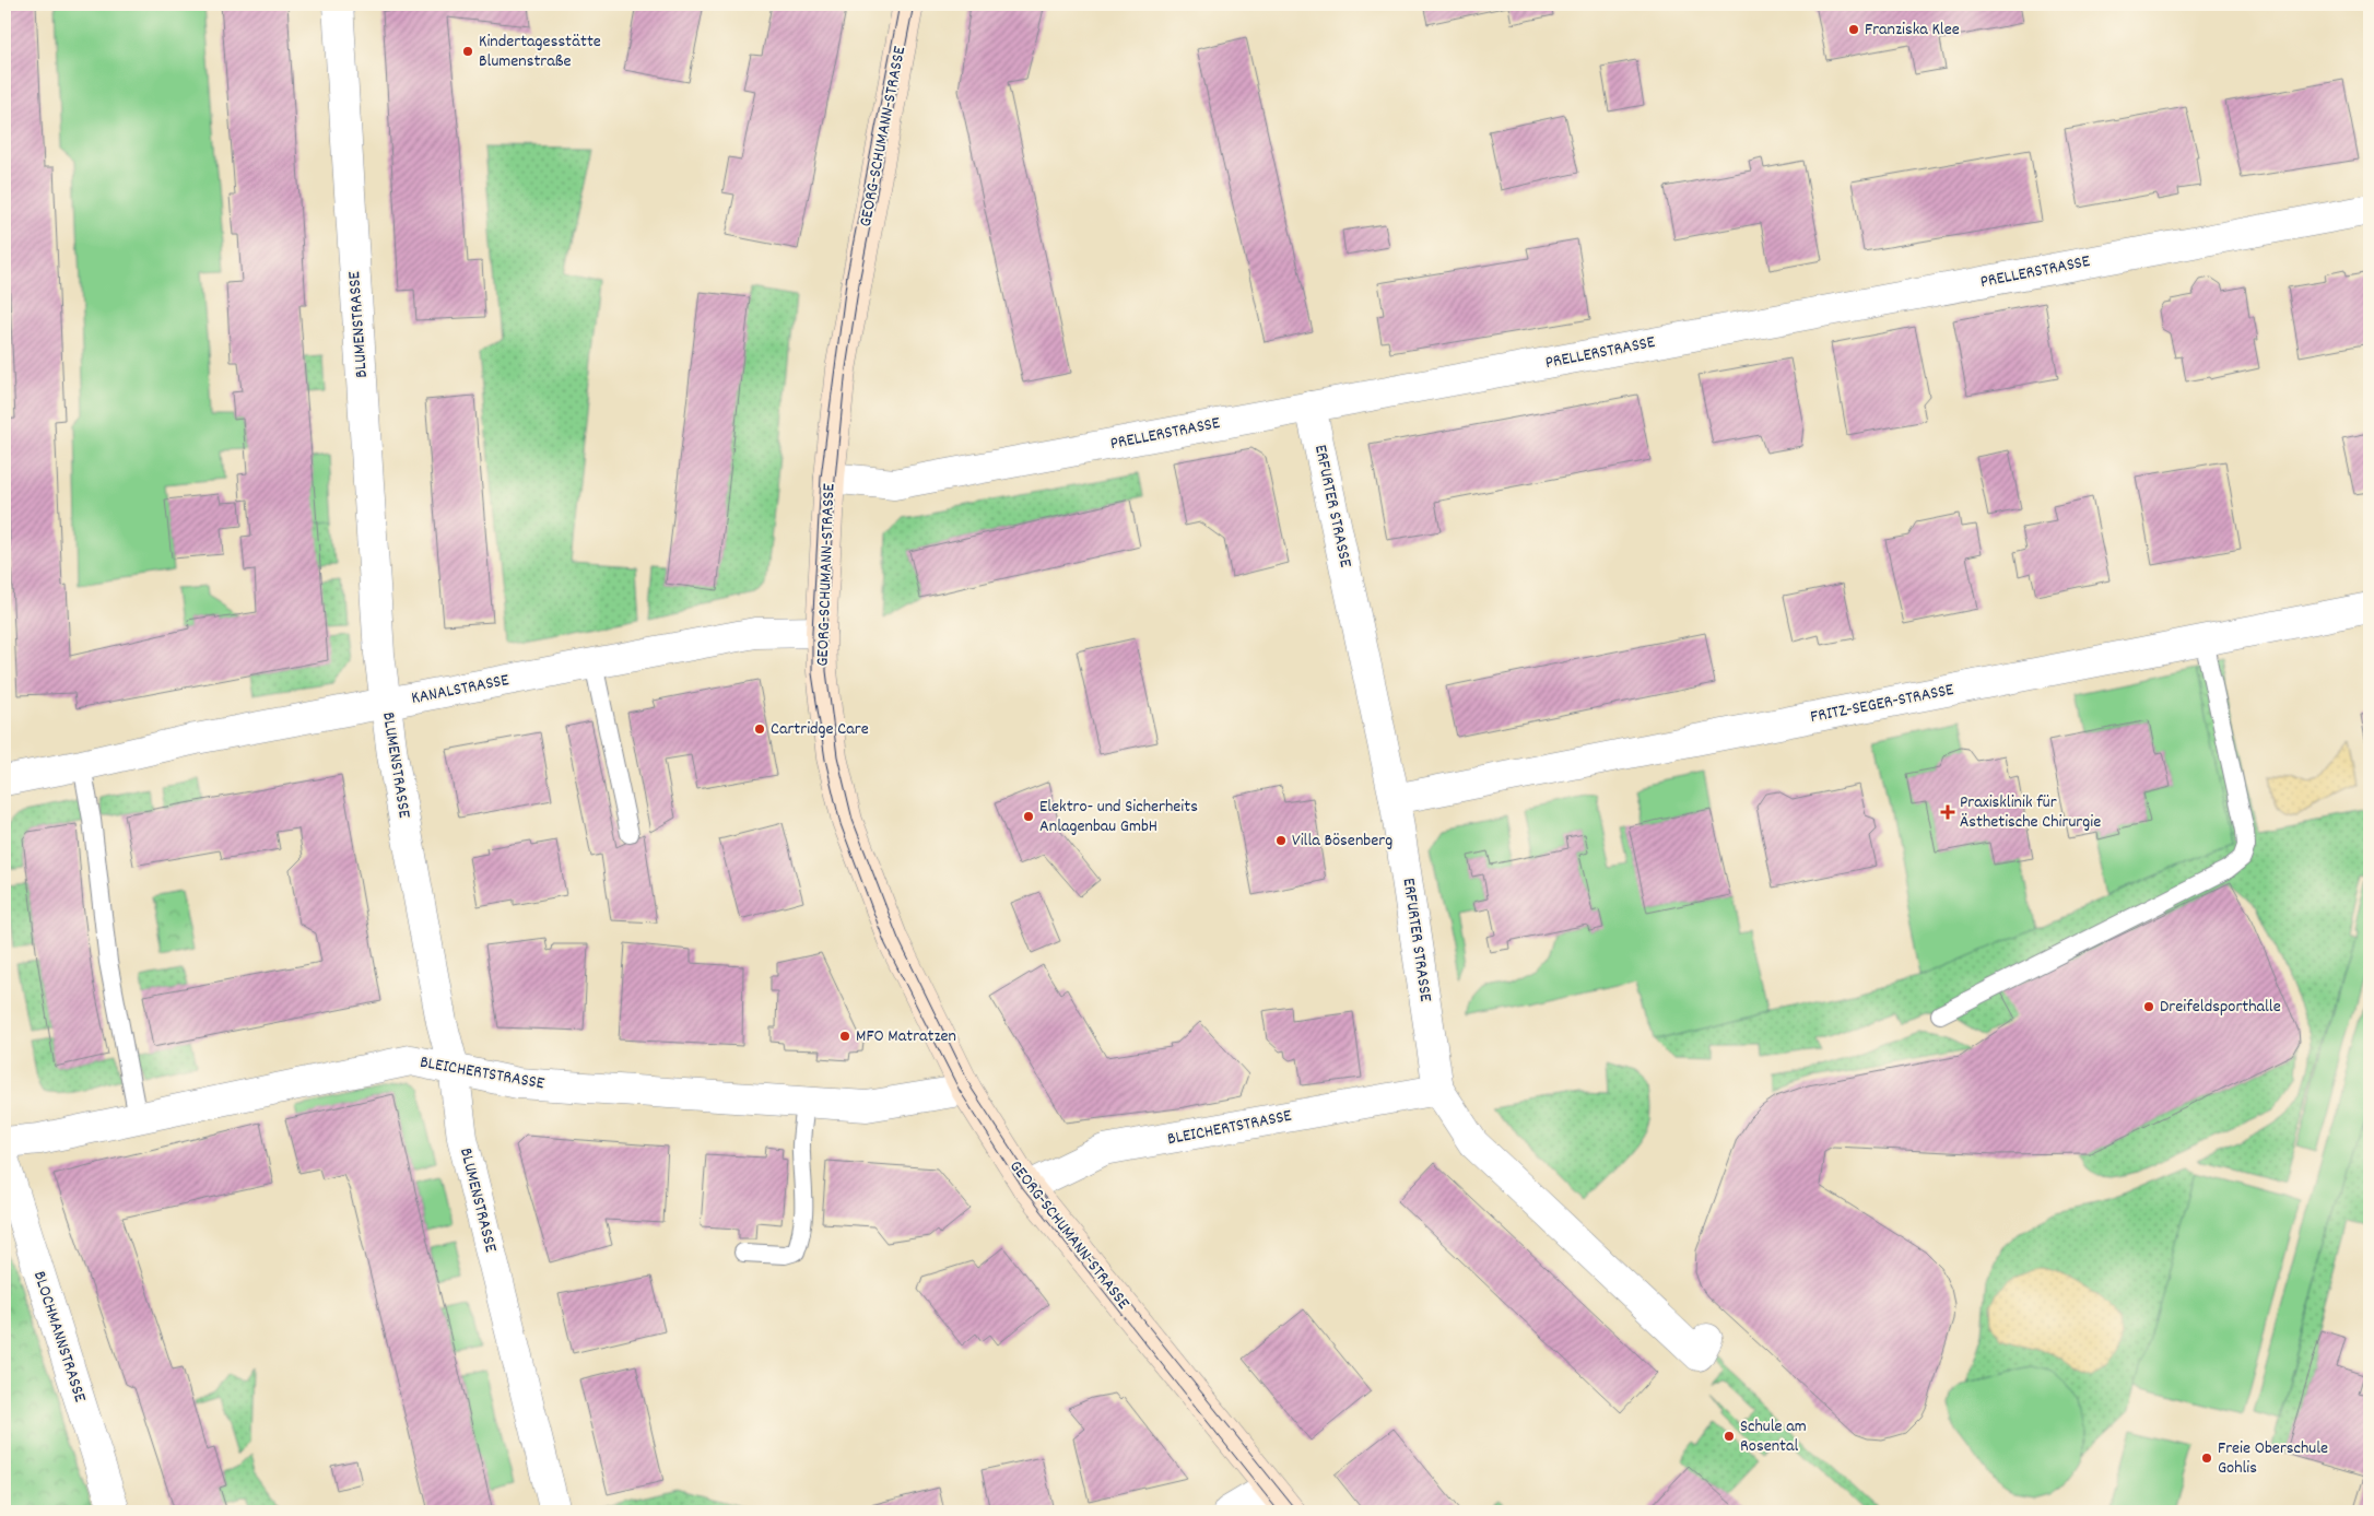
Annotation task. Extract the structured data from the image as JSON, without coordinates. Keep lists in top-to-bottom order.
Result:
{
  "streets": {
    "main road": ["GEORG-SCHUMANN-STRASSE"],
    "street": [
      "PRELLERSTRASSE",
      "BLUMENSTRASSE",
      "ERFURTER STRASSE",
      "KANALSTRASSE",
      "FRITZ-SEGER-STRASSE",
      "BLEICHERTSTRASSE",
      "BLOCHMANNSTRASSE"
    ]
  },
  "crossings": [
    ["GEORG-SCHUMANN-STRASSE", "PRELLERSTRASSE"],
    ["GEORG-SCHUMANN-STRASSE", "KANALSTRASSE"],
    ["GEORG-SCHUMANN-STRASSE", "BLEICHERTSTRASSE"],
    ["PRELLERSTRASSE", "ERFURTER STRASSE"],
    ["BLUMENSTRASSE", "KANALSTRASSE"],
    ["BLUMENSTRASSE", "BLEICHERTSTRASSE"],
    ["ERFURTER STRASSE", "FRITZ-SEGER-STRASSE"],
    ["ERFURTER STRASSE", "BLEICHERTSTRASSE"]
  ],
  "places": {
    "other": [
      "Franziska Klee",
      "Kindertagesstätte Blumenstraße",
      "Cartridge Care",
      "Elektro- und Sicherheits Anlagenbau GmbH",
      "Villa Bösenberg",
      "Dreifeldsporthalle",
      "MFO Matratzen",
      "Schule am Rosental",
      "Freie Oberschule Gohlis"
    ],
    "health": ["Praxisklinik für Ästhetische Chirurgie"]
  }
}
